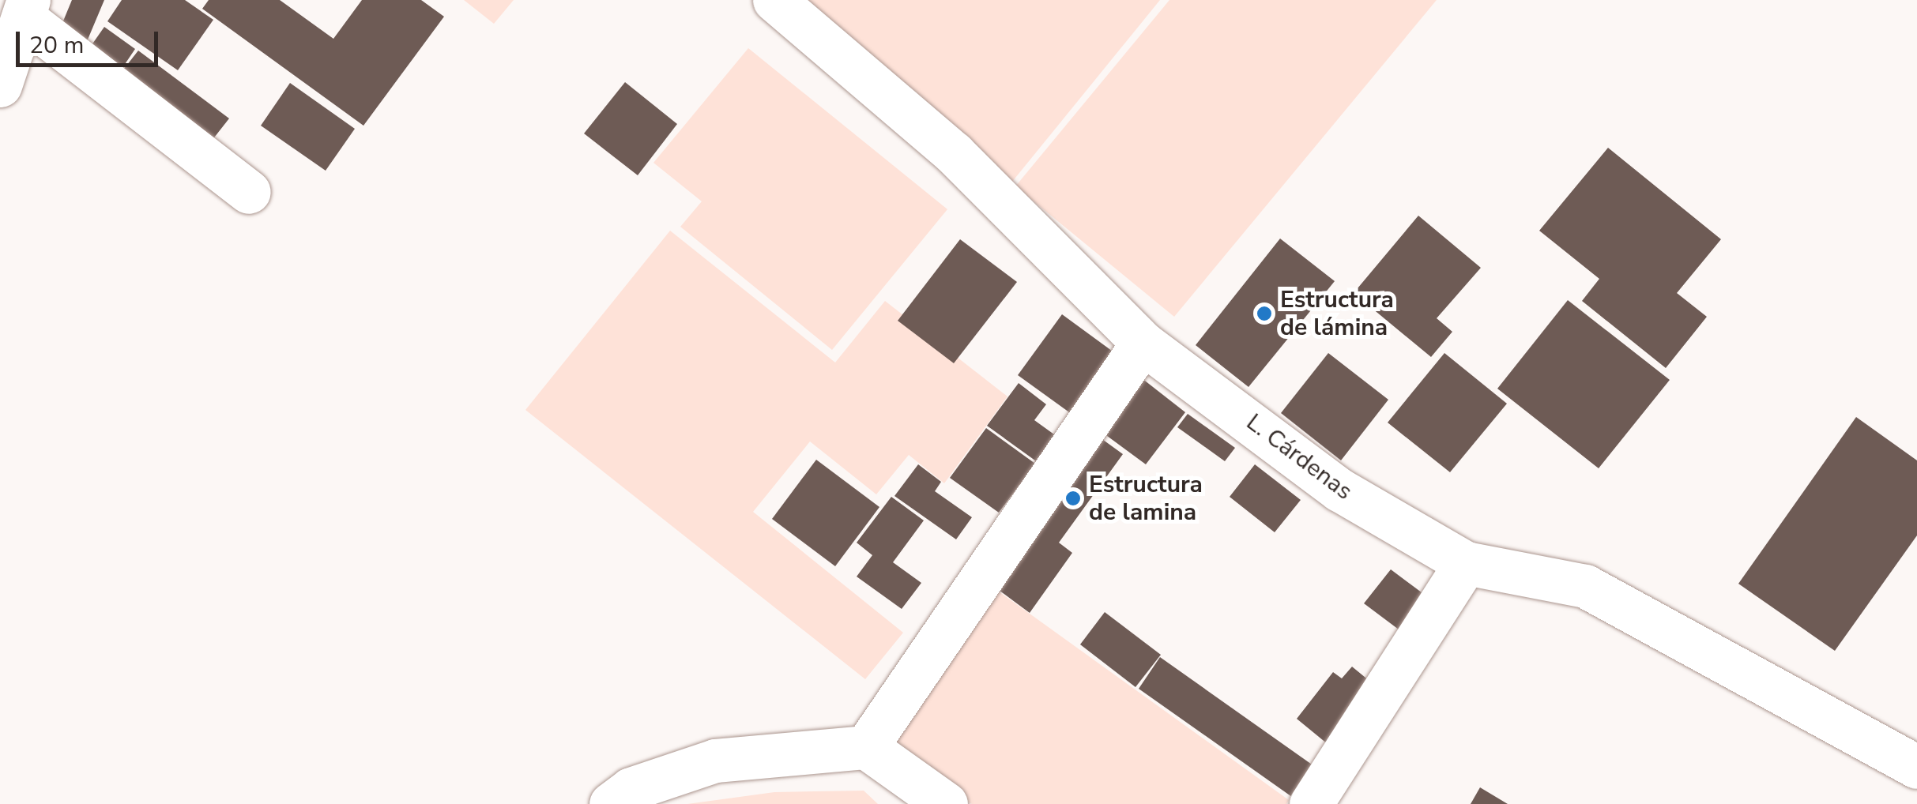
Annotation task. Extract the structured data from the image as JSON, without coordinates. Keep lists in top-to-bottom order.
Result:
{
  "streets": {
    "street": ["L. Cárdenas"]
  },
  "places": ["Estructura de lámina", "Estructura de lamina"],
  "scale_bar": "20 m"
}
